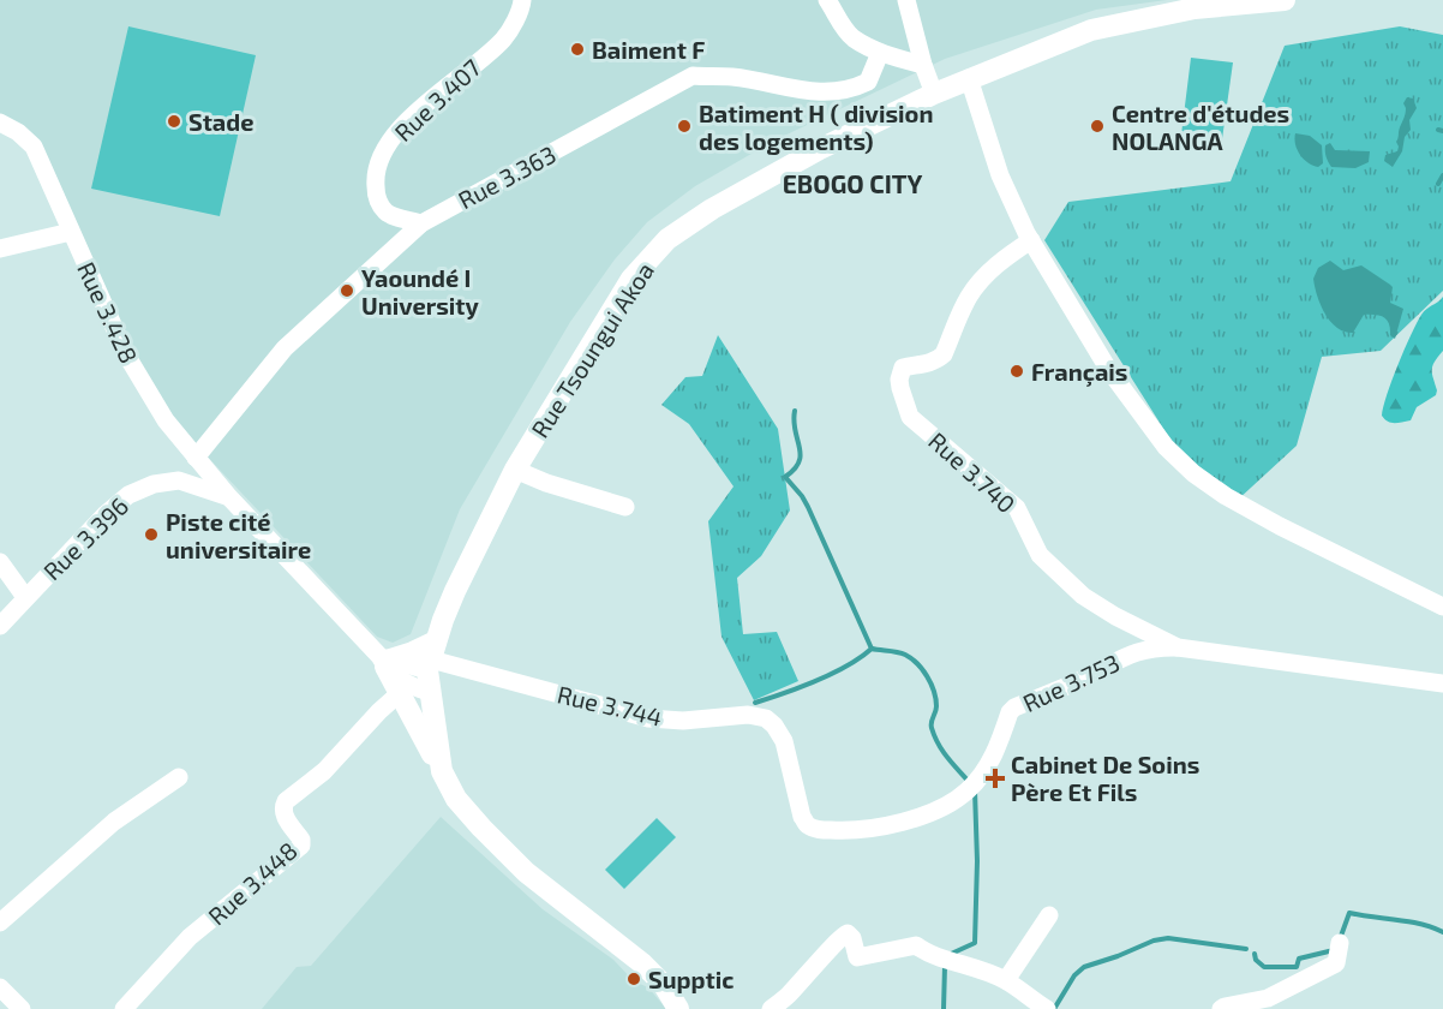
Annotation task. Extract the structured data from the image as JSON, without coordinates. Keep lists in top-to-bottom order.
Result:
{
  "streets": {
    "main road": ["Rue Tsoungui Akoa"],
    "street": [
      "Rue 3.407",
      "Rue 3.363",
      "Rue 3.428",
      "Rue 3.740",
      "Rue 3.396",
      "Rue 3.753",
      "Rue 3.744",
      "Rue 3.448"
    ]
  },
  "crossings": [
    ["Rue 3.407", "Rue 3.363"],
    ["Rue 3.363", "Rue 3.428"],
    ["Rue 3.428", "Rue 3.396"],
    ["Rue Tsoungui Akoa", "Rue 3.744"],
    ["Rue 3.740", "Rue 3.753"],
    ["Rue 3.753", "Rue 3.744"]
  ],
  "districts": ["EBOGO CITY"],
  "places": {
    "other": [
      "Baiment F",
      "Stade",
      "Batiment H ( division des logements)",
      "Centre d'études NOLANGA",
      "Yaoundé I University",
      "Français",
      "Piste cité universitaire",
      "Supptic"
    ],
    "health": ["Cabinet De Soins Père Et Fils"]
  }
}
